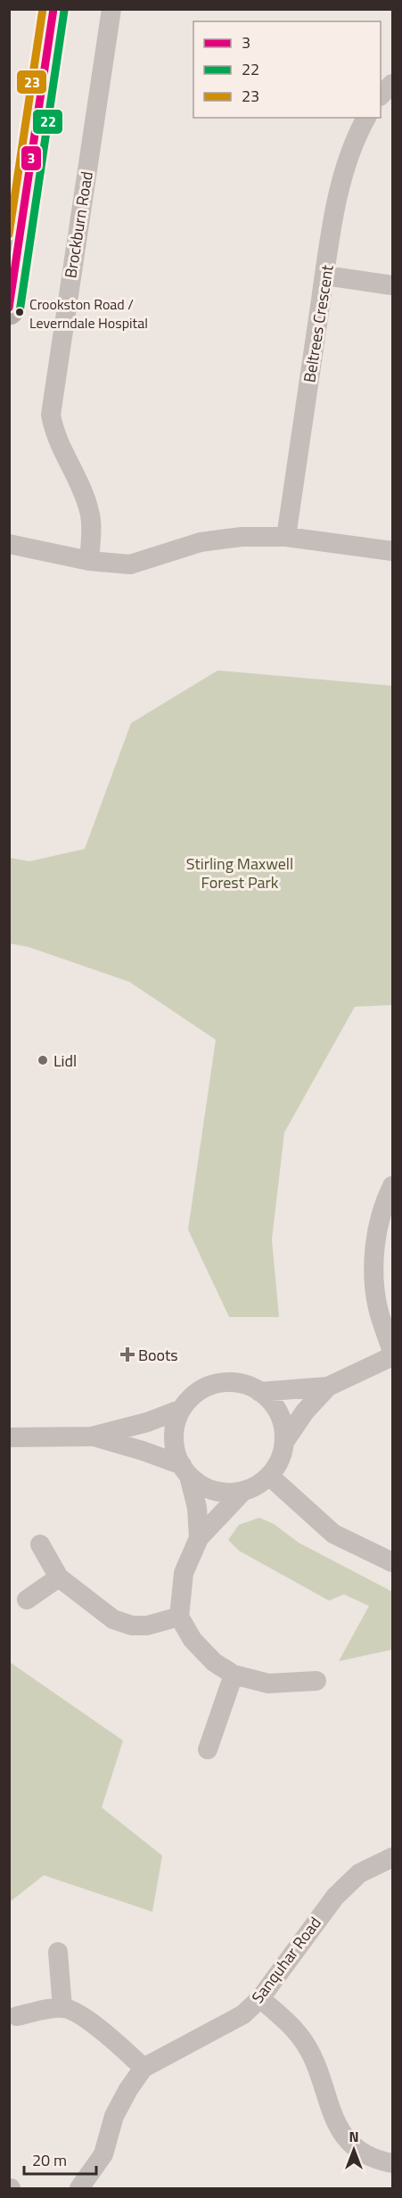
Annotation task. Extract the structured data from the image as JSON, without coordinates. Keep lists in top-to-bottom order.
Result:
{
  "streets": {
    "street": ["Brockburn Road", "Beltrees Crescent", "Sanquhar Road"]
  },
  "parks": ["Stirling Maxwell Forest Park"],
  "places": {
    "other": ["Crookston Road / Leverndale Hospital", "Lidl"],
    "health": ["Boots"]
  },
  "lines": ["transit line 3", "transit line 23", "transit line 22"],
  "legend": ["3", "22", "23"],
  "scale_bar": "20 m",
  "north": "top"
}
